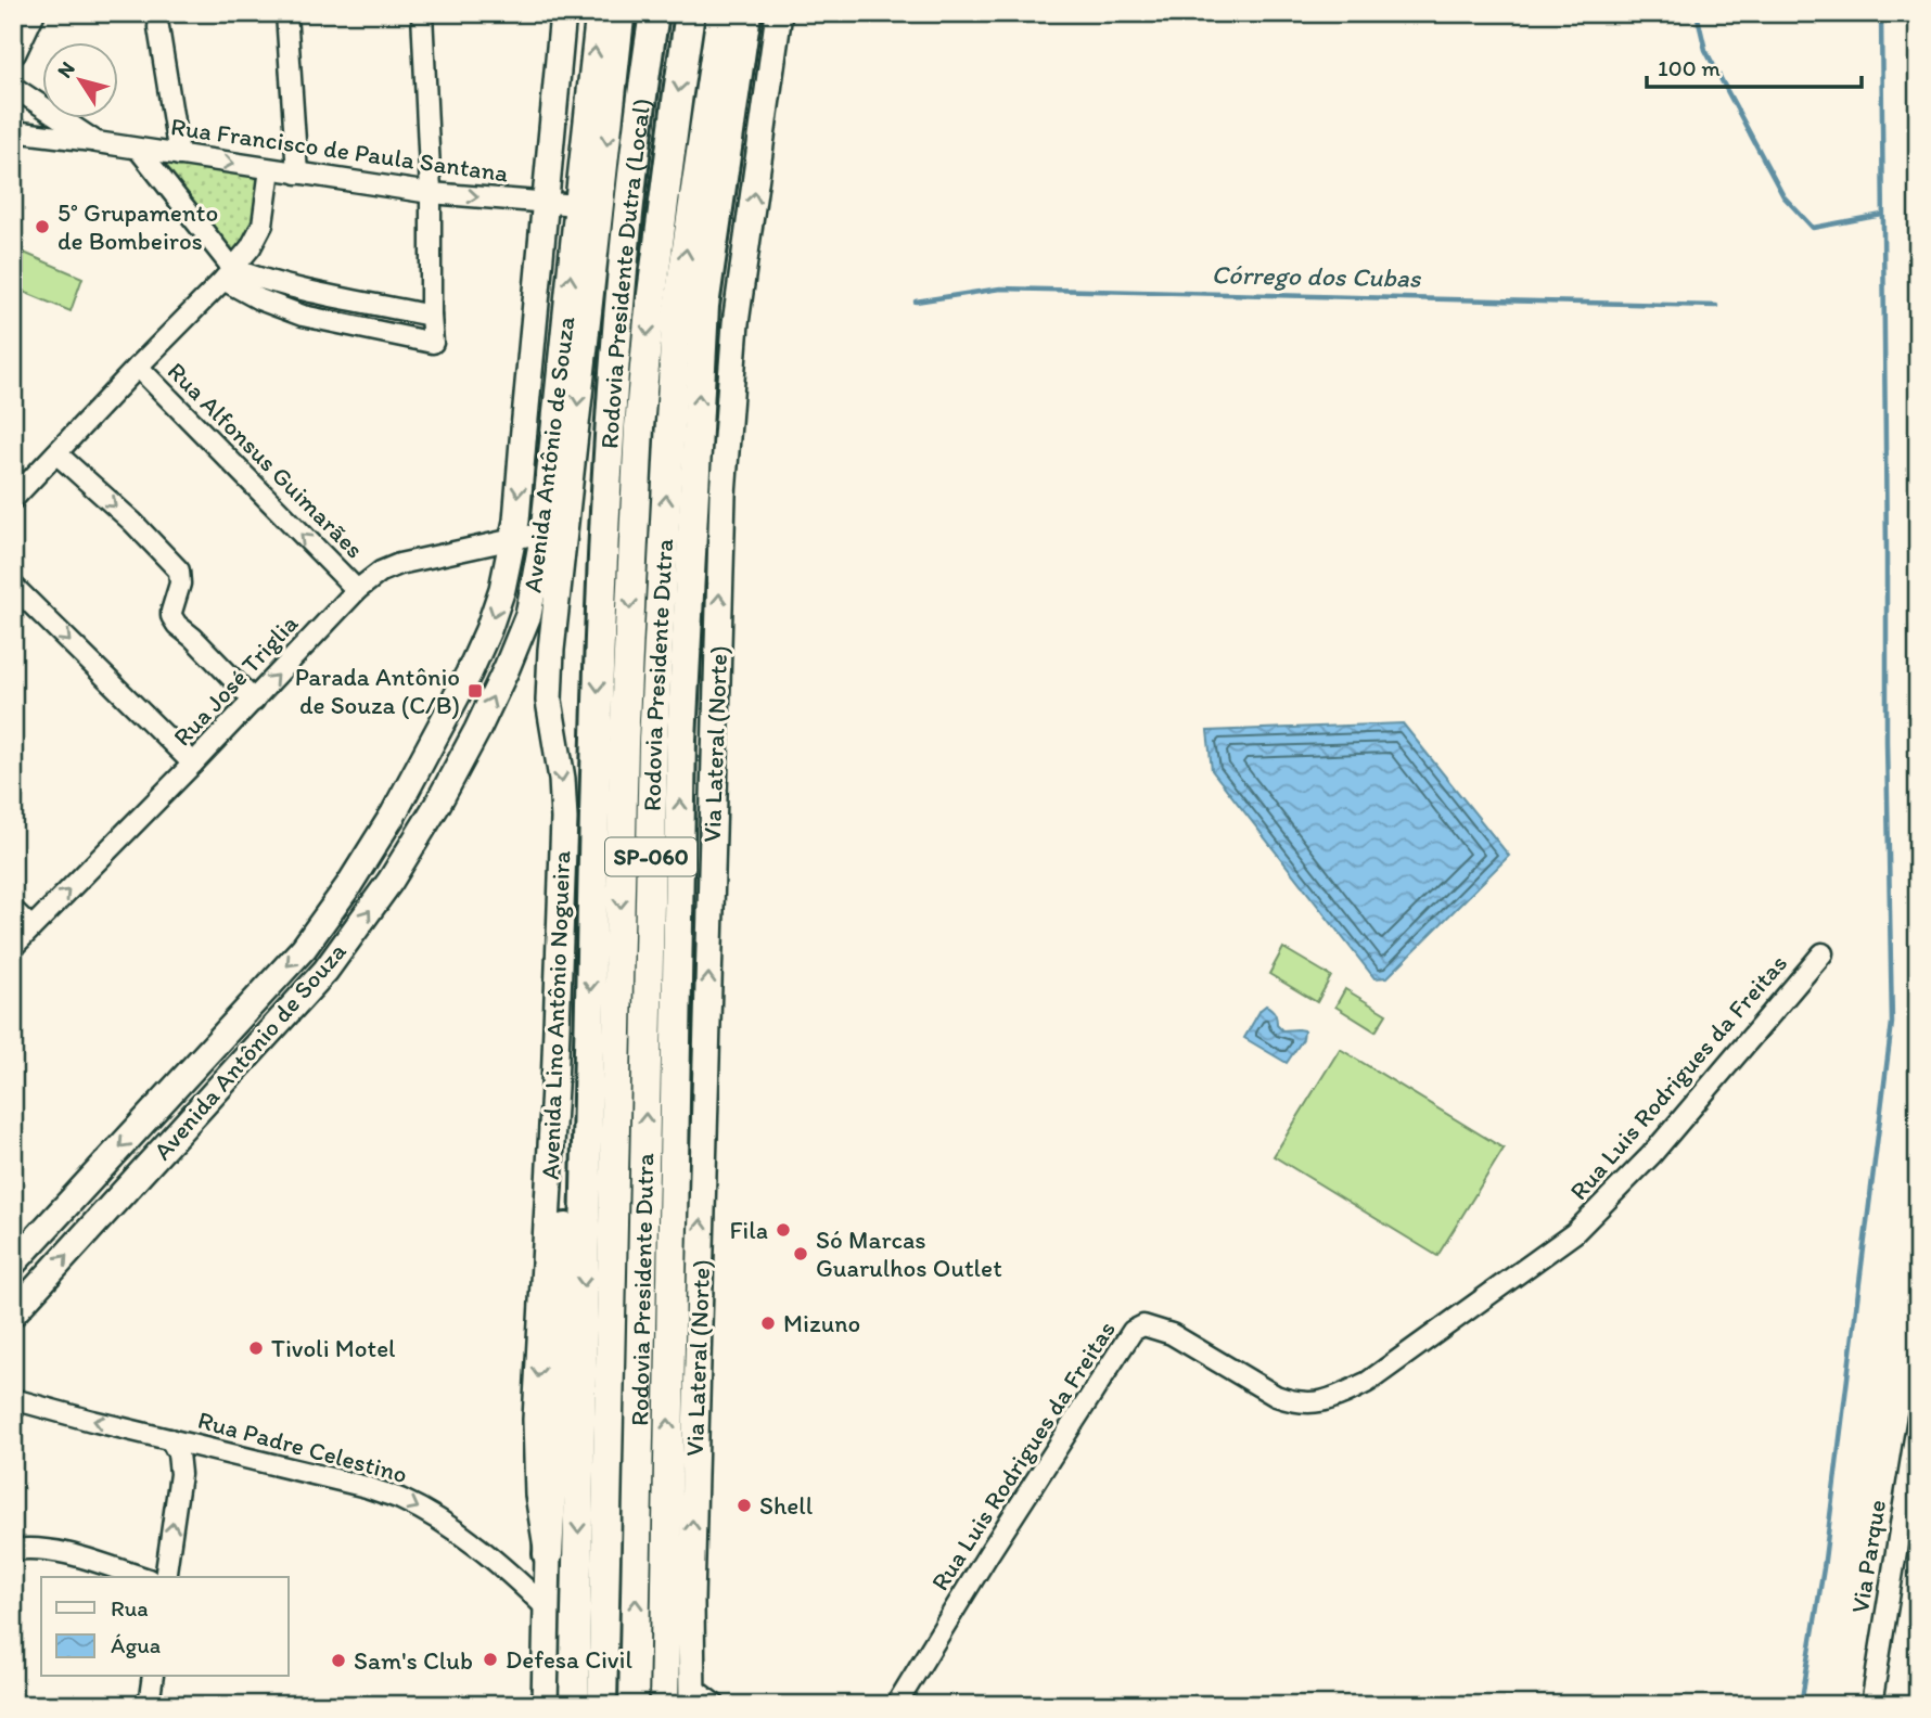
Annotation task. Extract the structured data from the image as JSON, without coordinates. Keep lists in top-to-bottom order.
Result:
{
  "streets": {
    "highway": ["Rodovia Presidente Dutra (Local)", "Rodovia Presidente Dutra", "SP-060"],
    "main road": ["Avenida Antônio de Souza", "Via Lateral (Norte)", "Avenida Lino Antônio Nogueira"],
    "street": [
      "Rua Francisco de Paula Santana",
      "Rua Alfonsus Guimarães",
      "Rua José Triglia",
      "Rua Luis Rodrigues da Freitas",
      "Rua Padre Celestino",
      "Via Parque"
    ]
  },
  "crossings": [
    ["Rua Francisco de Paula Santana", "Avenida Antônio de Souza"],
    ["Rodovia Presidente Dutra (Local)", "SP-060"],
    ["Avenida Antônio de Souza", "Rua José Triglia"],
    ["Rua Alfonsus Guimarães", "Rua José Triglia"],
    ["Avenida Lino Antônio Nogueira", "Rua Padre Celestino"]
  ],
  "one_way": [
    "Rodovia Presidente Dutra (Local)",
    "Rua José Triglia",
    "Via Lateral (Norte)",
    "Avenida Lino Antônio Nogueira"
  ],
  "water": ["Córrego dos Cubas"],
  "places": {
    "other": [
      "5° Grupamento de Bombeiros",
      "Fila",
      "Só Marcas Guarulhos Outlet",
      "Mizuno",
      "Tivoli Motel",
      "Shell",
      "Defesa Civil",
      "Sam's Club"
    ],
    "transit": ["Parada Antônio de Souza (C/B)"]
  },
  "legend": ["Rua", "Água"],
  "scale_bar": "100 m",
  "north": "top left"
}
